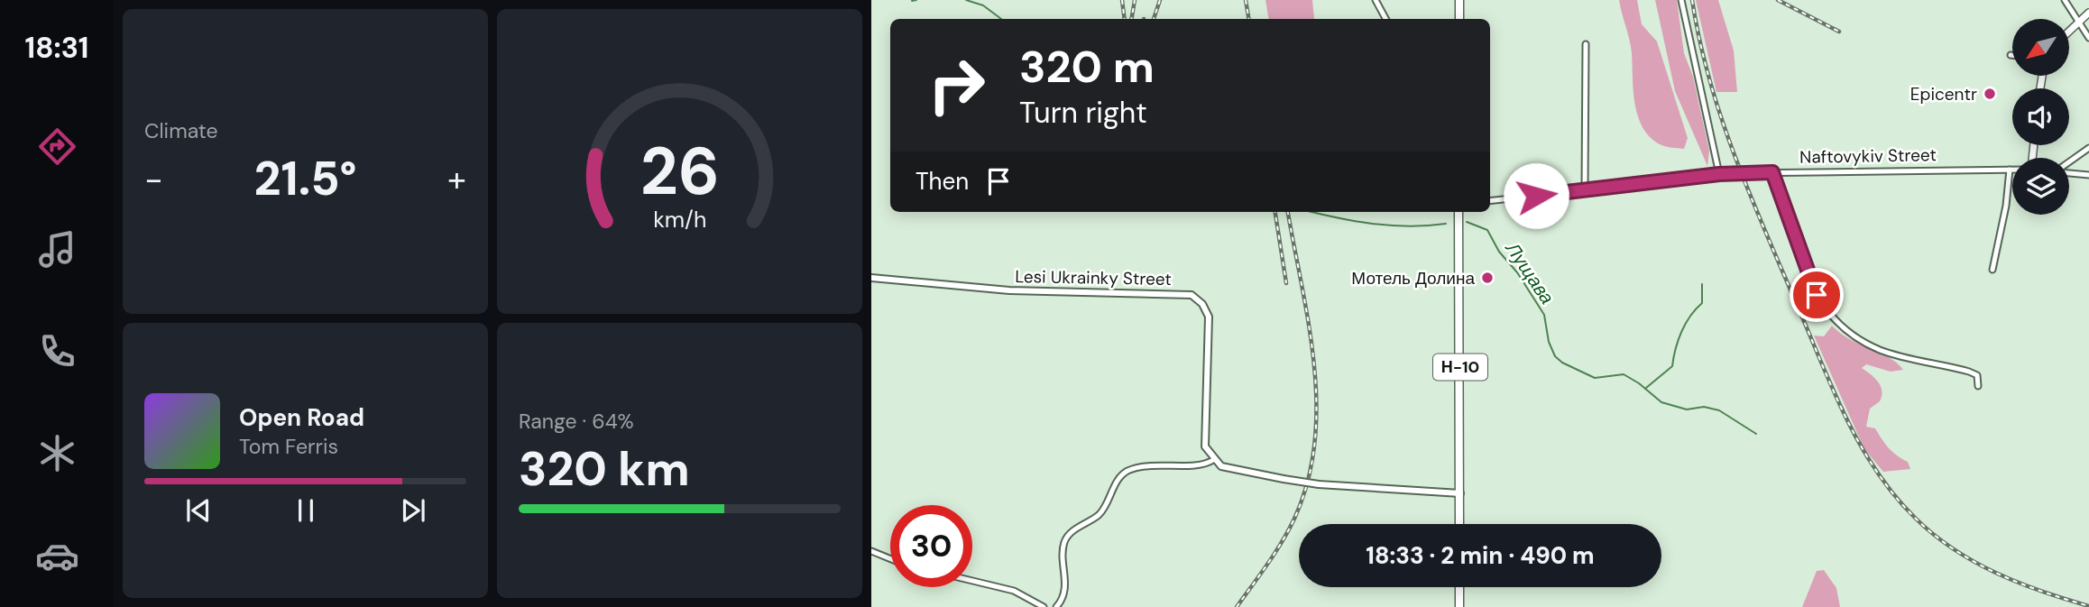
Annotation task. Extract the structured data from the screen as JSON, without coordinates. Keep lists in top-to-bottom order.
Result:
{
  "streets": {
    "main road": ["Н-10"],
    "street": ["Naftovykiv Street", "Lesi Ukrainky Street"]
  },
  "water": ["Лущава"],
  "places": ["Epicentr", "Мотель Долина"],
  "north": "bottom left",
  "page": {
    "tabs": "18:31",
    "tile": [
      "Climate",
      ["Range · 64%", "320 km"]
    ],
    "turn": ["320 m", "Turn right"],
    "then": "Then",
    "heat": ["−", "21.5°", "+"],
    "song": ["Open Road", "Tom Ferris"],
    "limit": "30",
    "trip": "18:33 · 2 min · 490 m",
    "gauge": ["26", "km/h"]
  }
}
